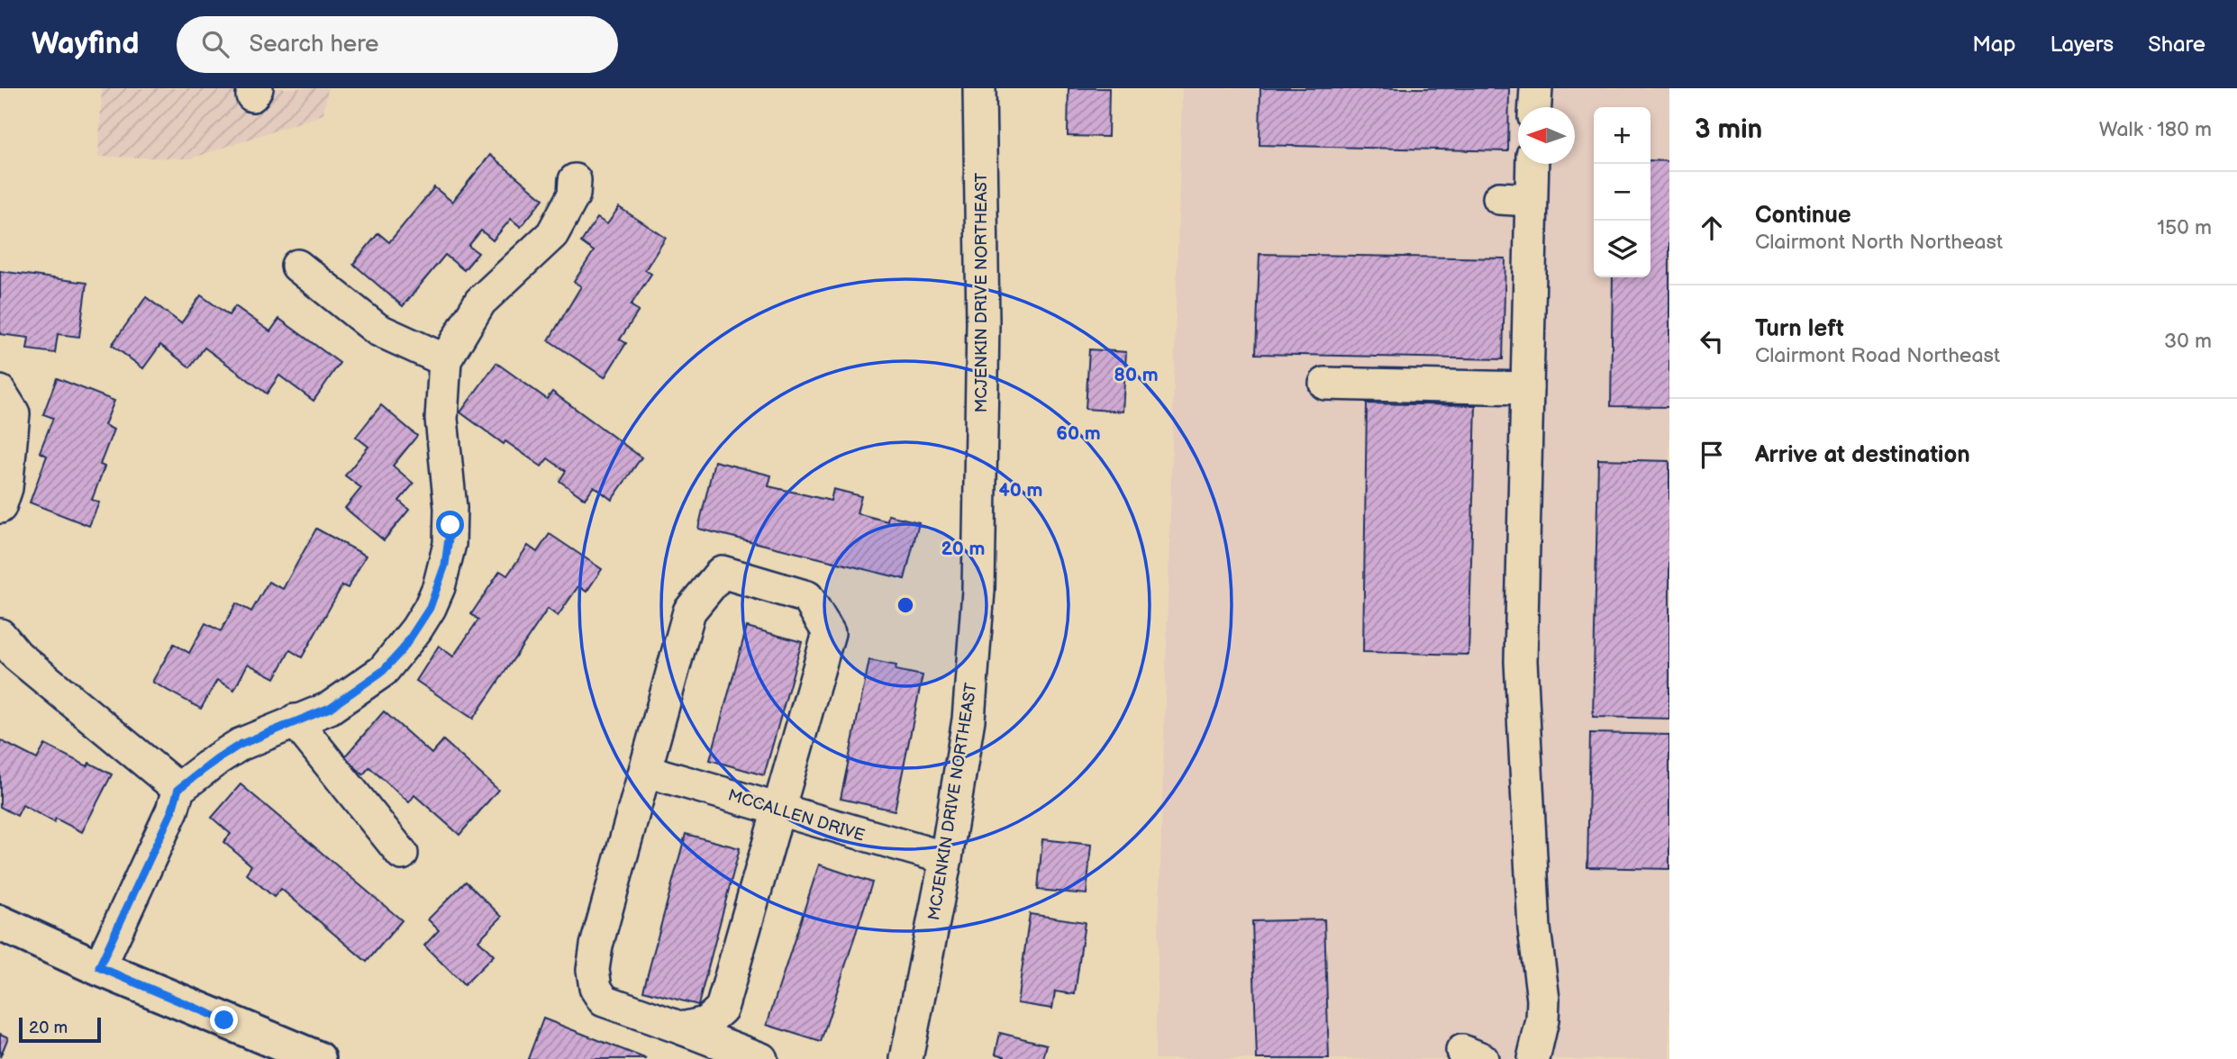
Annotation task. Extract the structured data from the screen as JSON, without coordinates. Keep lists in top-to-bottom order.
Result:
{
  "streets": {
    "street": ["MCJENKIN DRIVE NORTHEAST", "MCCALLEN DRIVE"]
  },
  "crossings": [
    ["MCJENKIN DRIVE NORTHEAST", "MCCALLEN DRIVE"]
  ],
  "scale_bar": "20 m",
  "north": "left",
  "page": {
    "header": "Wayfind",
    "search": "Search here",
    "nav": ["Map", "Layers", "Share"],
    "heading": ["3 min", "Walk · 180 m"],
    "map_buttons": ["+", "−"],
    "list": [
      ["Continue", "Clairmont North Northeast", "150 m"],
      ["Turn left", "Clairmont Road Northeast", "30 m"],
      "Arrive at destination"
    ],
    "scale": "20 m"
  },
  "rings": [
    "80 m",
    "60 m",
    "40 m",
    "20 m"
  ]
}
